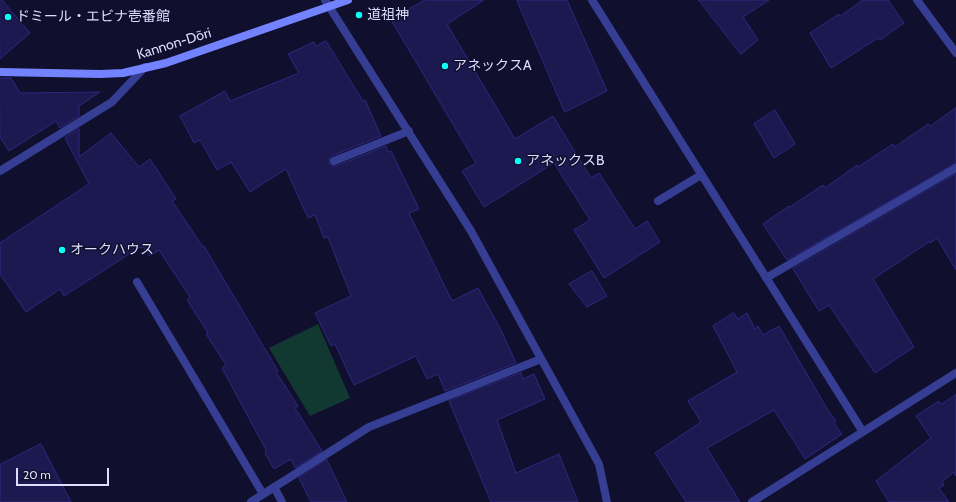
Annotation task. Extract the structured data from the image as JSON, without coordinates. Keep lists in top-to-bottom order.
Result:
{
  "streets": {
    "main road": ["Kannon-Dōri"]
  },
  "places": [
    "道祖神",
    "ドミール・エビナ壱番館",
    "アネックスA",
    "アネックスB",
    "オークハウス"
  ],
  "scale_bar": "20 m"
}
